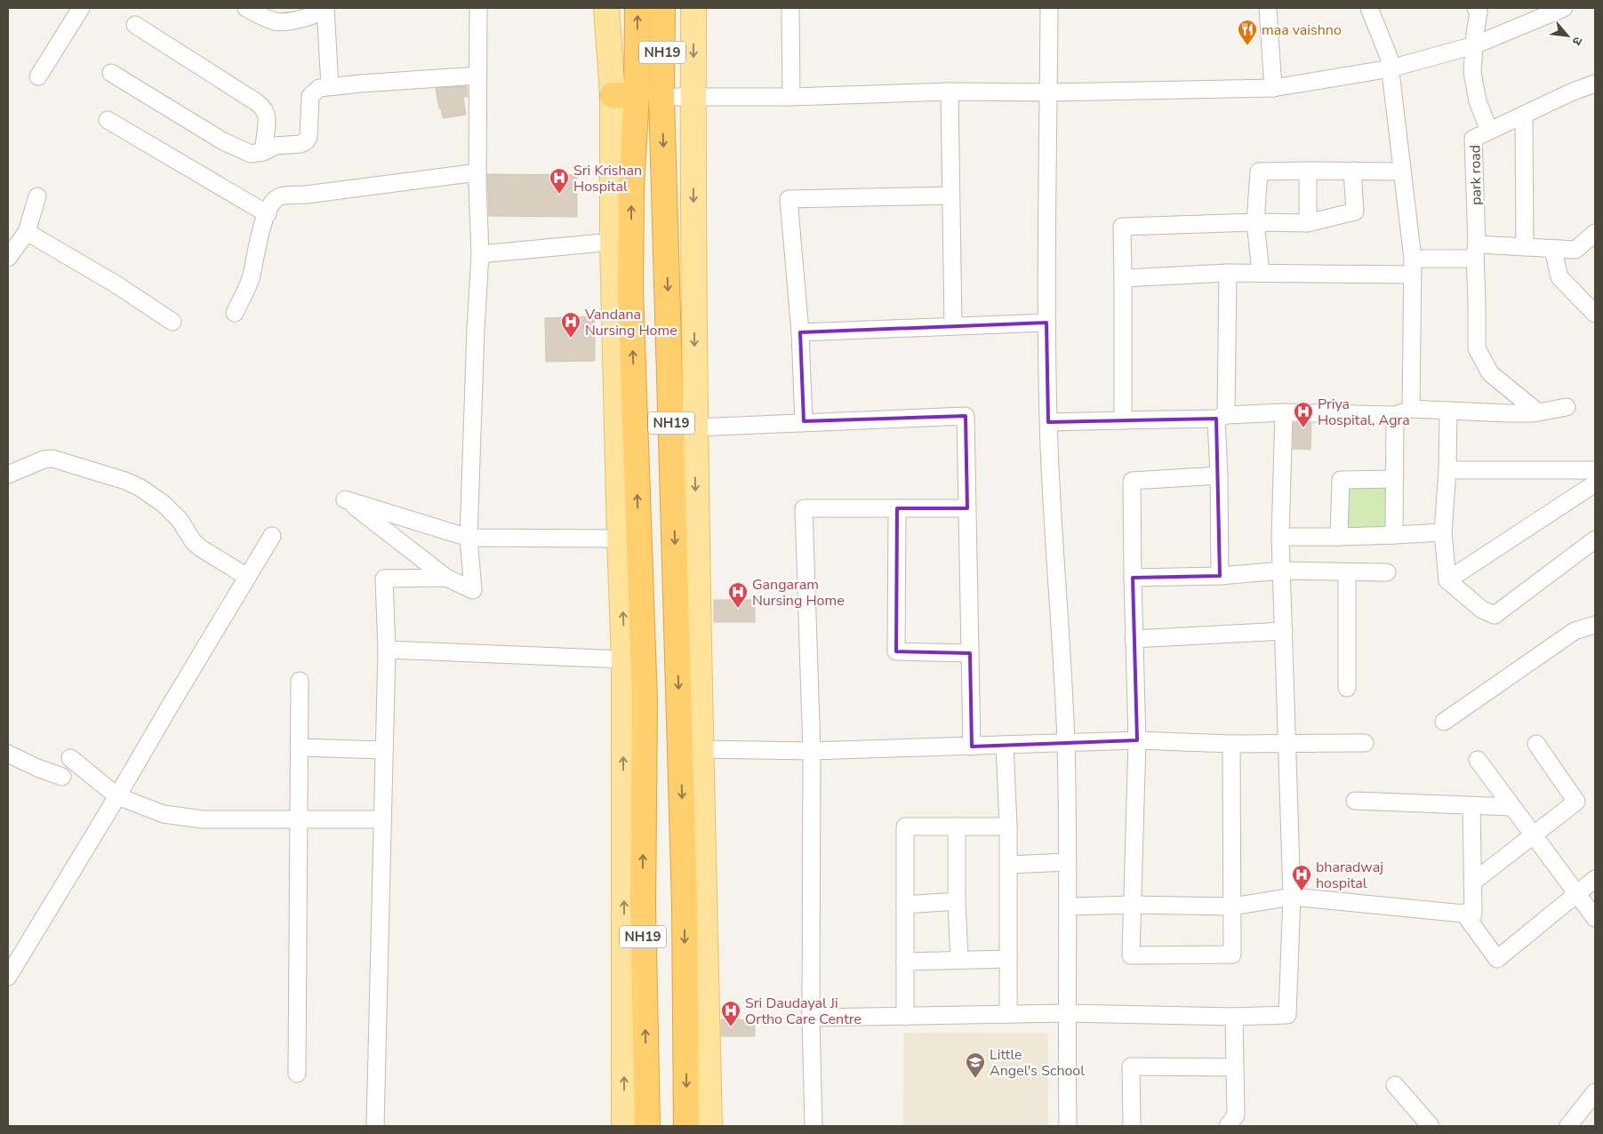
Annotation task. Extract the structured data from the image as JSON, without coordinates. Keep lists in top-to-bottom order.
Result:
{
  "streets": {
    "highway": ["NH19"],
    "street": ["park road"]
  },
  "places": {
    "restaurant": ["maa vaishno"],
    "hospital": [
      "Sri Krishan Hospital",
      "Vandana Nursing Home",
      "Priya Hospital, Agra",
      "Gangaram Nursing Home",
      "bharadwaj hospital",
      "Sri Daudayal Ji Ortho Care Centre"
    ],
    "school or university": ["Little Angel's School"]
  },
  "north": "bottom right"
}
